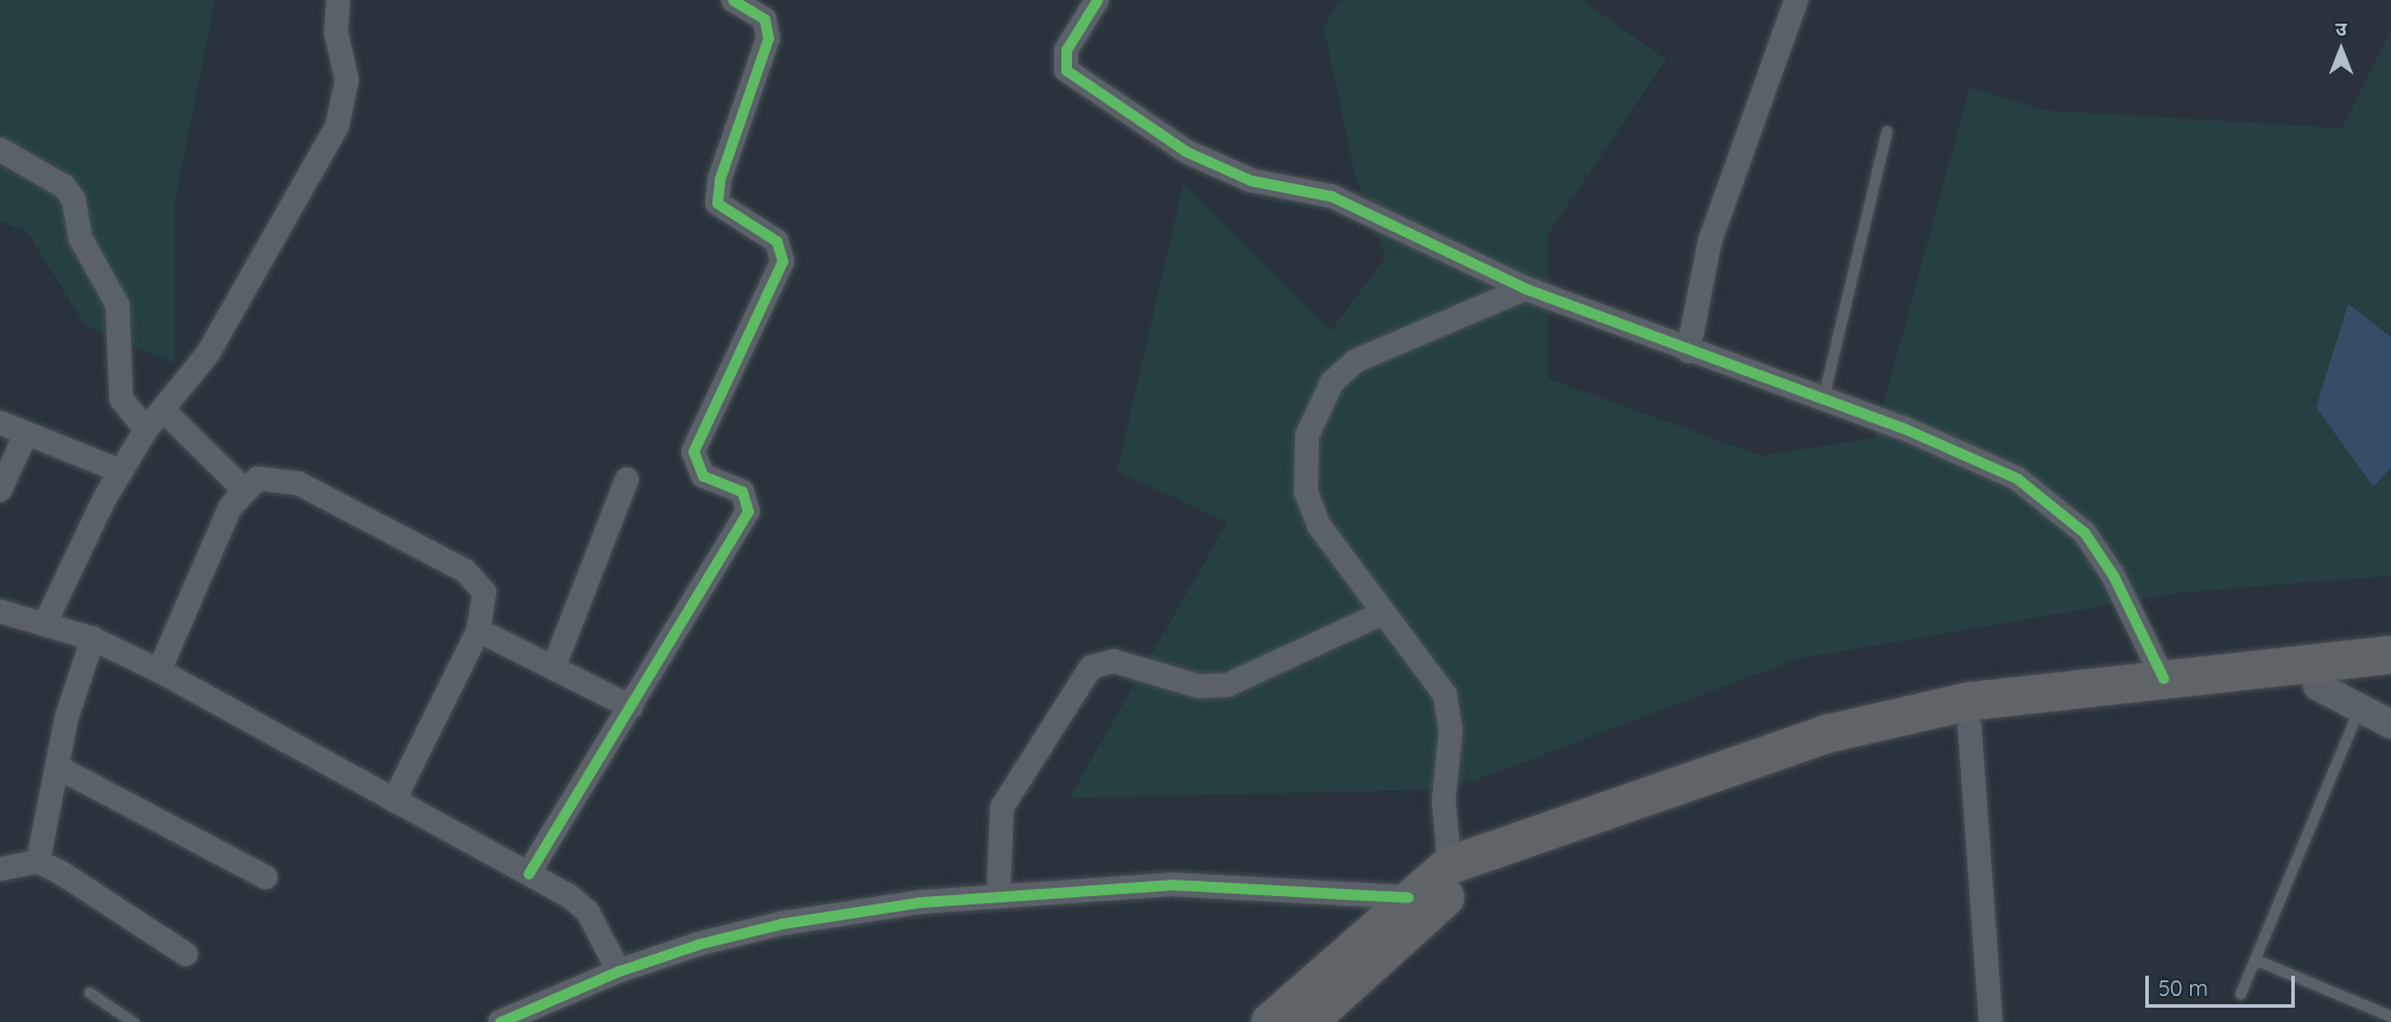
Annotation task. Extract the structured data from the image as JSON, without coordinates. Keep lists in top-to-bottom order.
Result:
{
  "scale_bar": "50 m",
  "north": "top"
}
